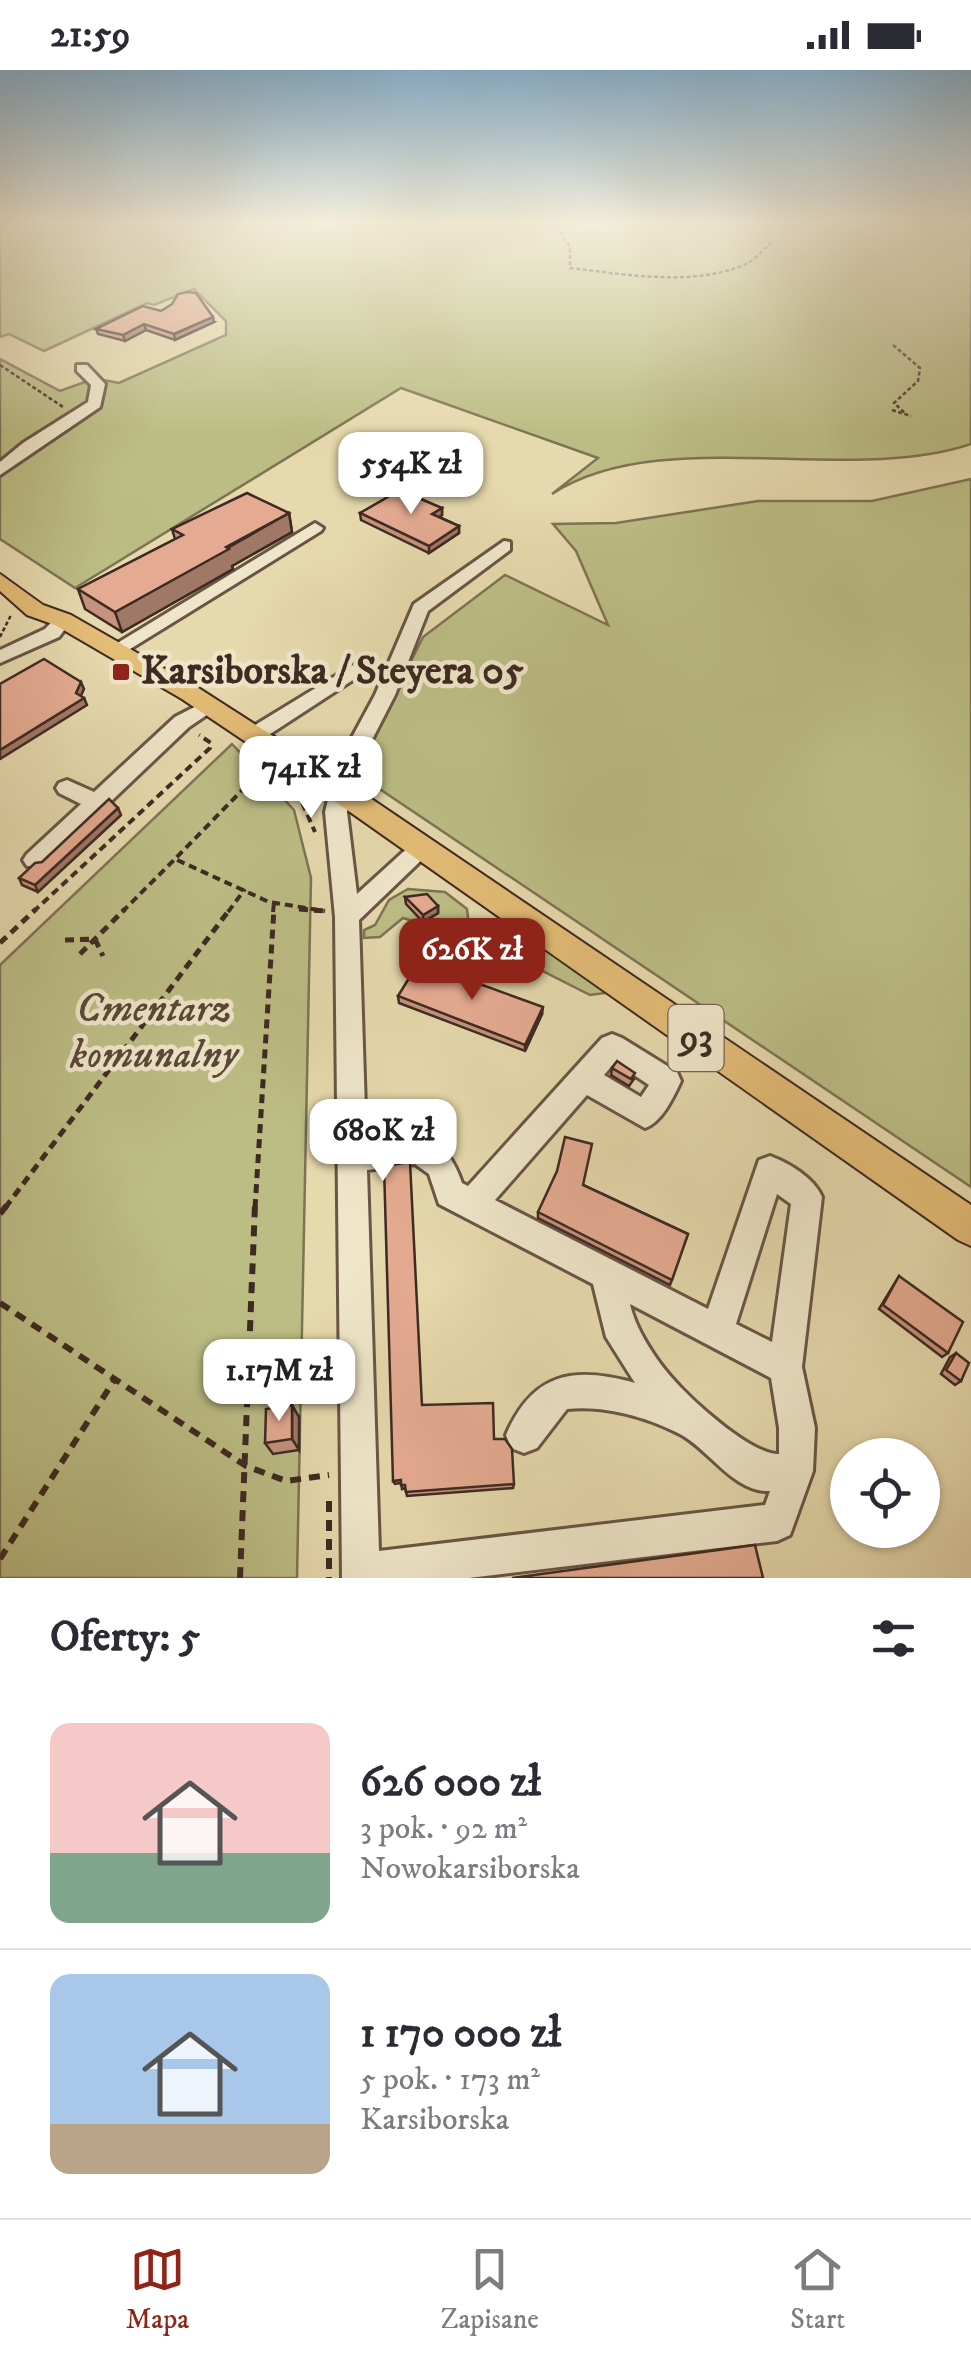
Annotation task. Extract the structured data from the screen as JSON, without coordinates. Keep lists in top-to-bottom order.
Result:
{
  "streets": {
    "main road": ["93"]
  },
  "parks": ["Cmentarz komunalny"],
  "places": {
    "transit": ["Karsiborska / Steyera 05"]
  },
  "page": {
    "status": "21:59",
    "price": [
      "554K zł",
      "741K zł",
      "626K zł",
      "680K zł",
      "1.17M zł"
    ],
    "heading": "Oferty: 5",
    "list": [
      {
        "name": "626 000 zł",
        "note": "3 pok. · 92 m² · Nowokarsiborska"
      },
      {
        "name": "1 170 000 zł",
        "note": "5 pok. · 173 m² · Karsiborska"
      }
    ],
    "tabs": ["Mapa", "Zapisane", "Start"]
  }
}
